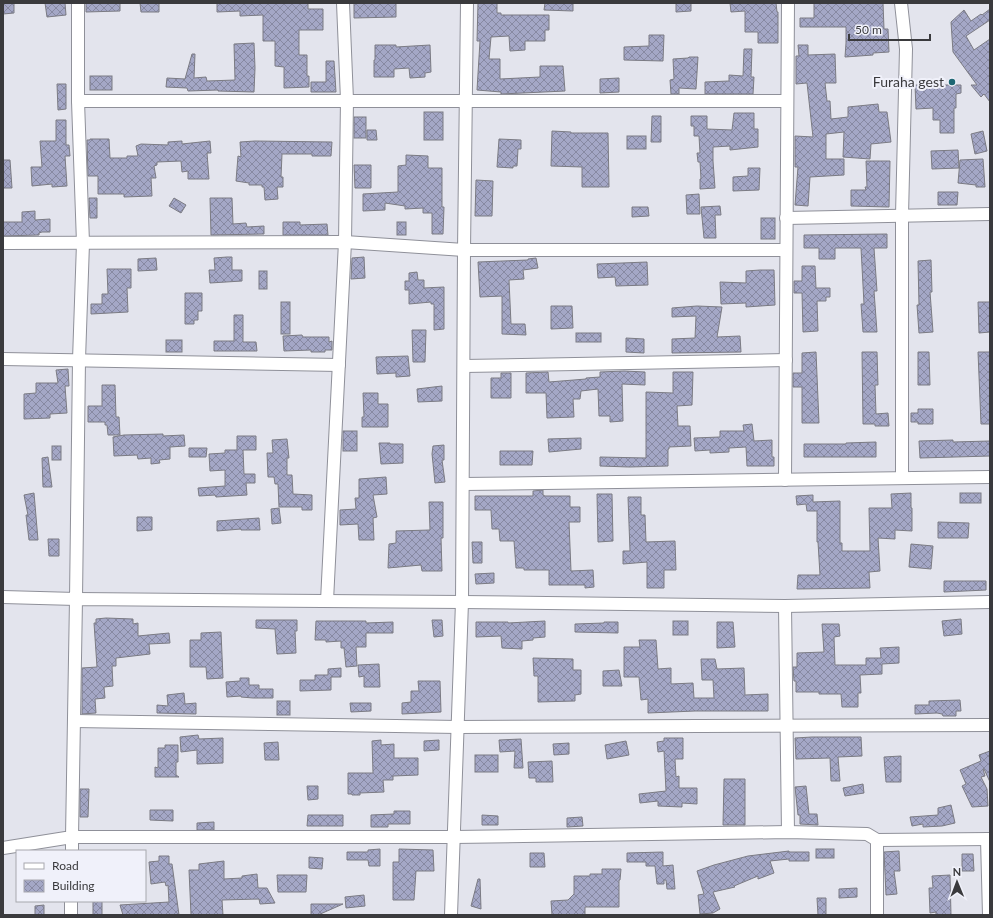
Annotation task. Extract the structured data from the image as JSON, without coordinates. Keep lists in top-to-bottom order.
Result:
{
  "places": ["Furaha gest"],
  "legend": ["Road", "Building"],
  "scale_bar": "50 m",
  "north": "top"
}
